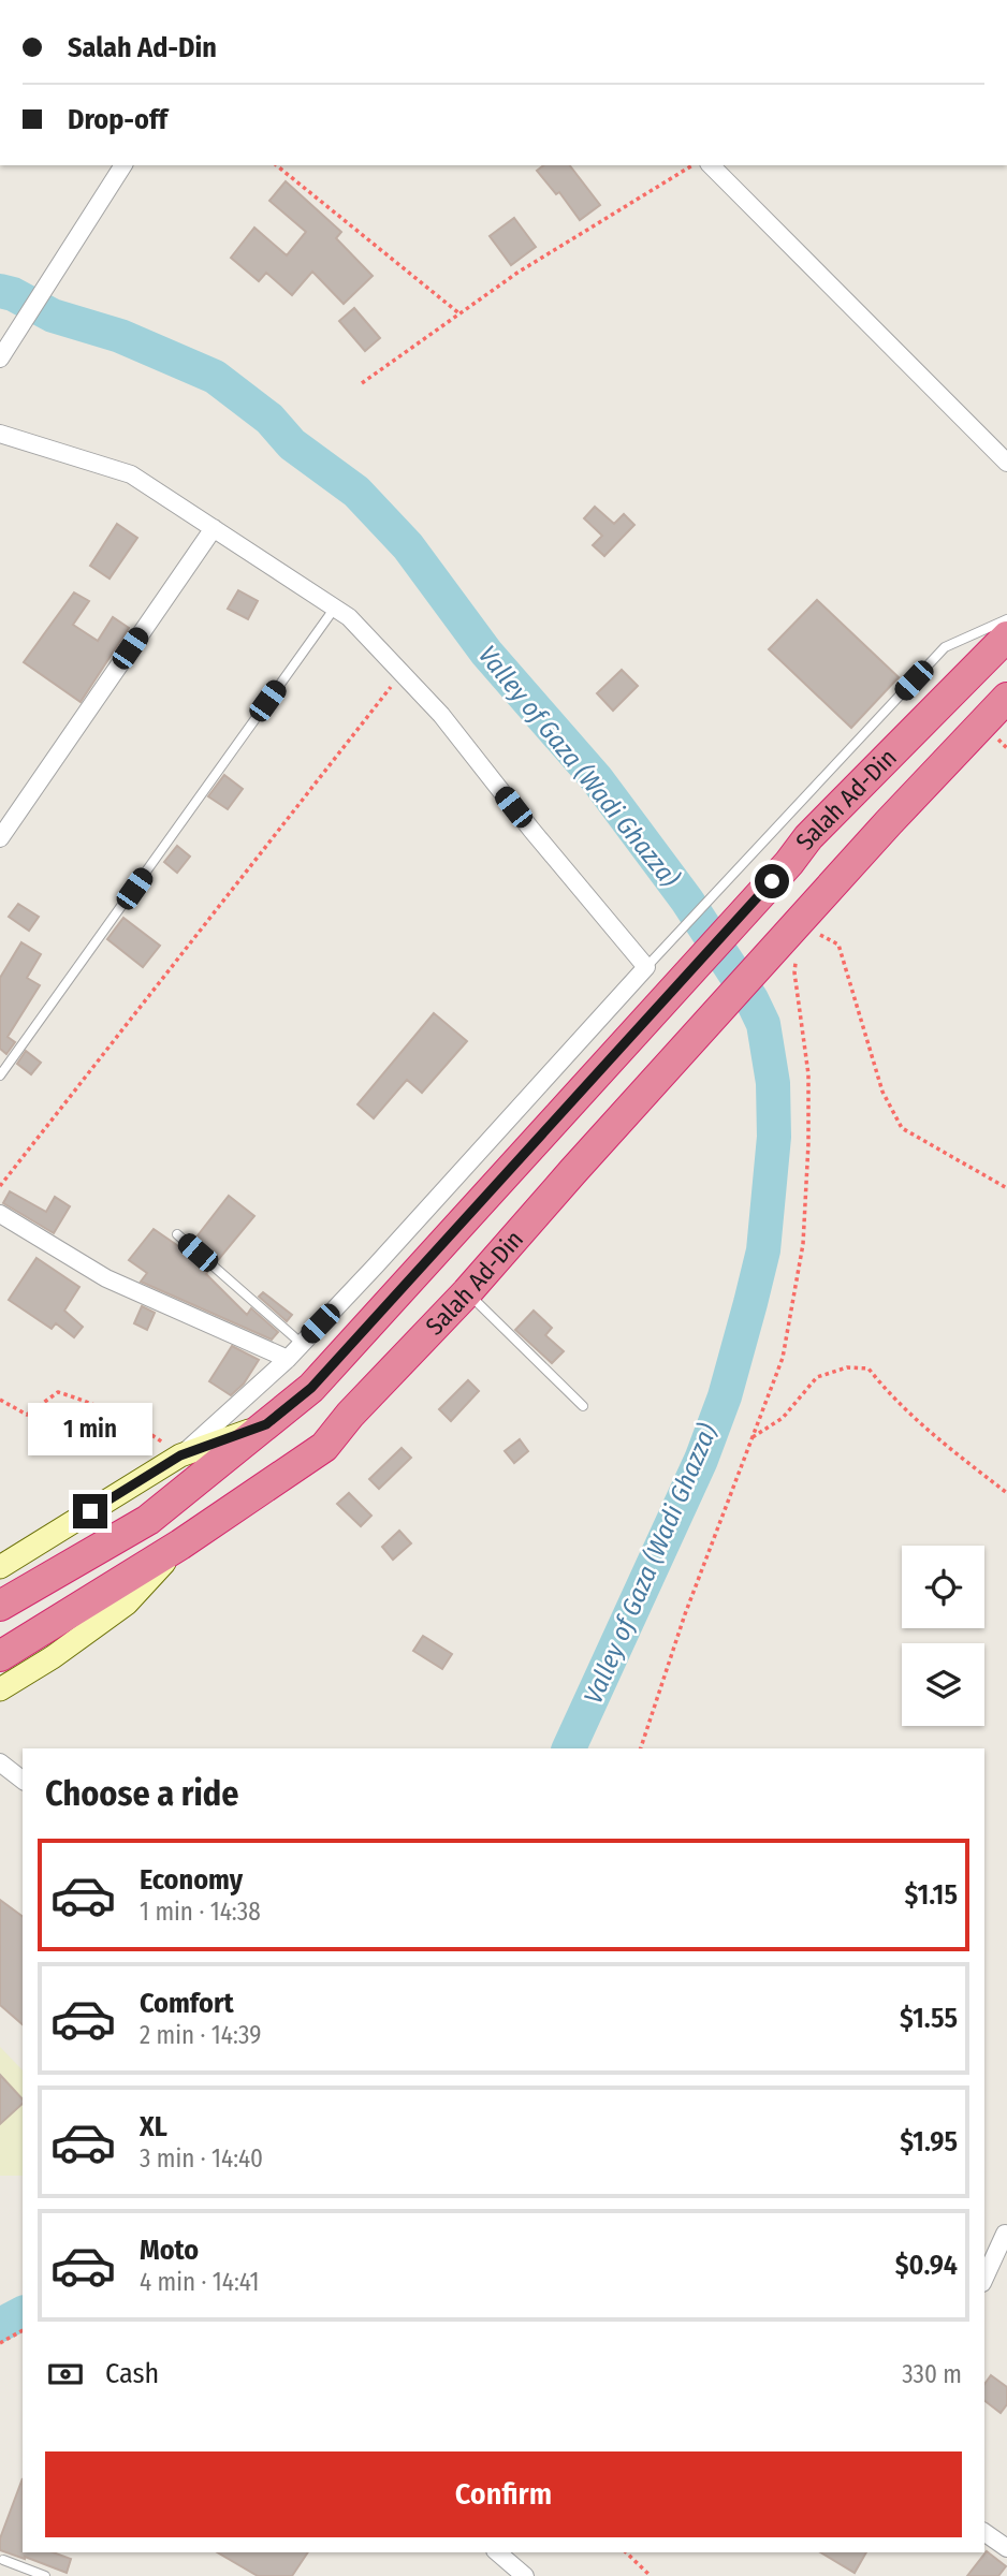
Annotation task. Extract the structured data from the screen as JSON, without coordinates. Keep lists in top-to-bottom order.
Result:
{
  "streets": {
    "highway": ["Salah Ad-Din"]
  },
  "water": ["Valley of Gaza (Wadi Ghazza)"],
  "page": {
    "banner": ["Salah Ad-Din", "Drop-off"],
    "bubble": "1 min",
    "heading": "Choose a ride",
    "list": [
      {
        "name": "Economy",
        "note": "1 min · 14:38",
        "value": "$1.15"
      },
      {
        "name": "Comfort",
        "note": "2 min · 14:39",
        "value": "$1.55"
      },
      {
        "name": "XL",
        "note": "3 min · 14:40",
        "value": "$1.95"
      },
      {
        "name": "Moto",
        "note": "4 min · 14:41",
        "value": "$0.94"
      }
    ],
    "pay": ["Cash", "330 m"],
    "buttons": "Confirm"
  }
}
